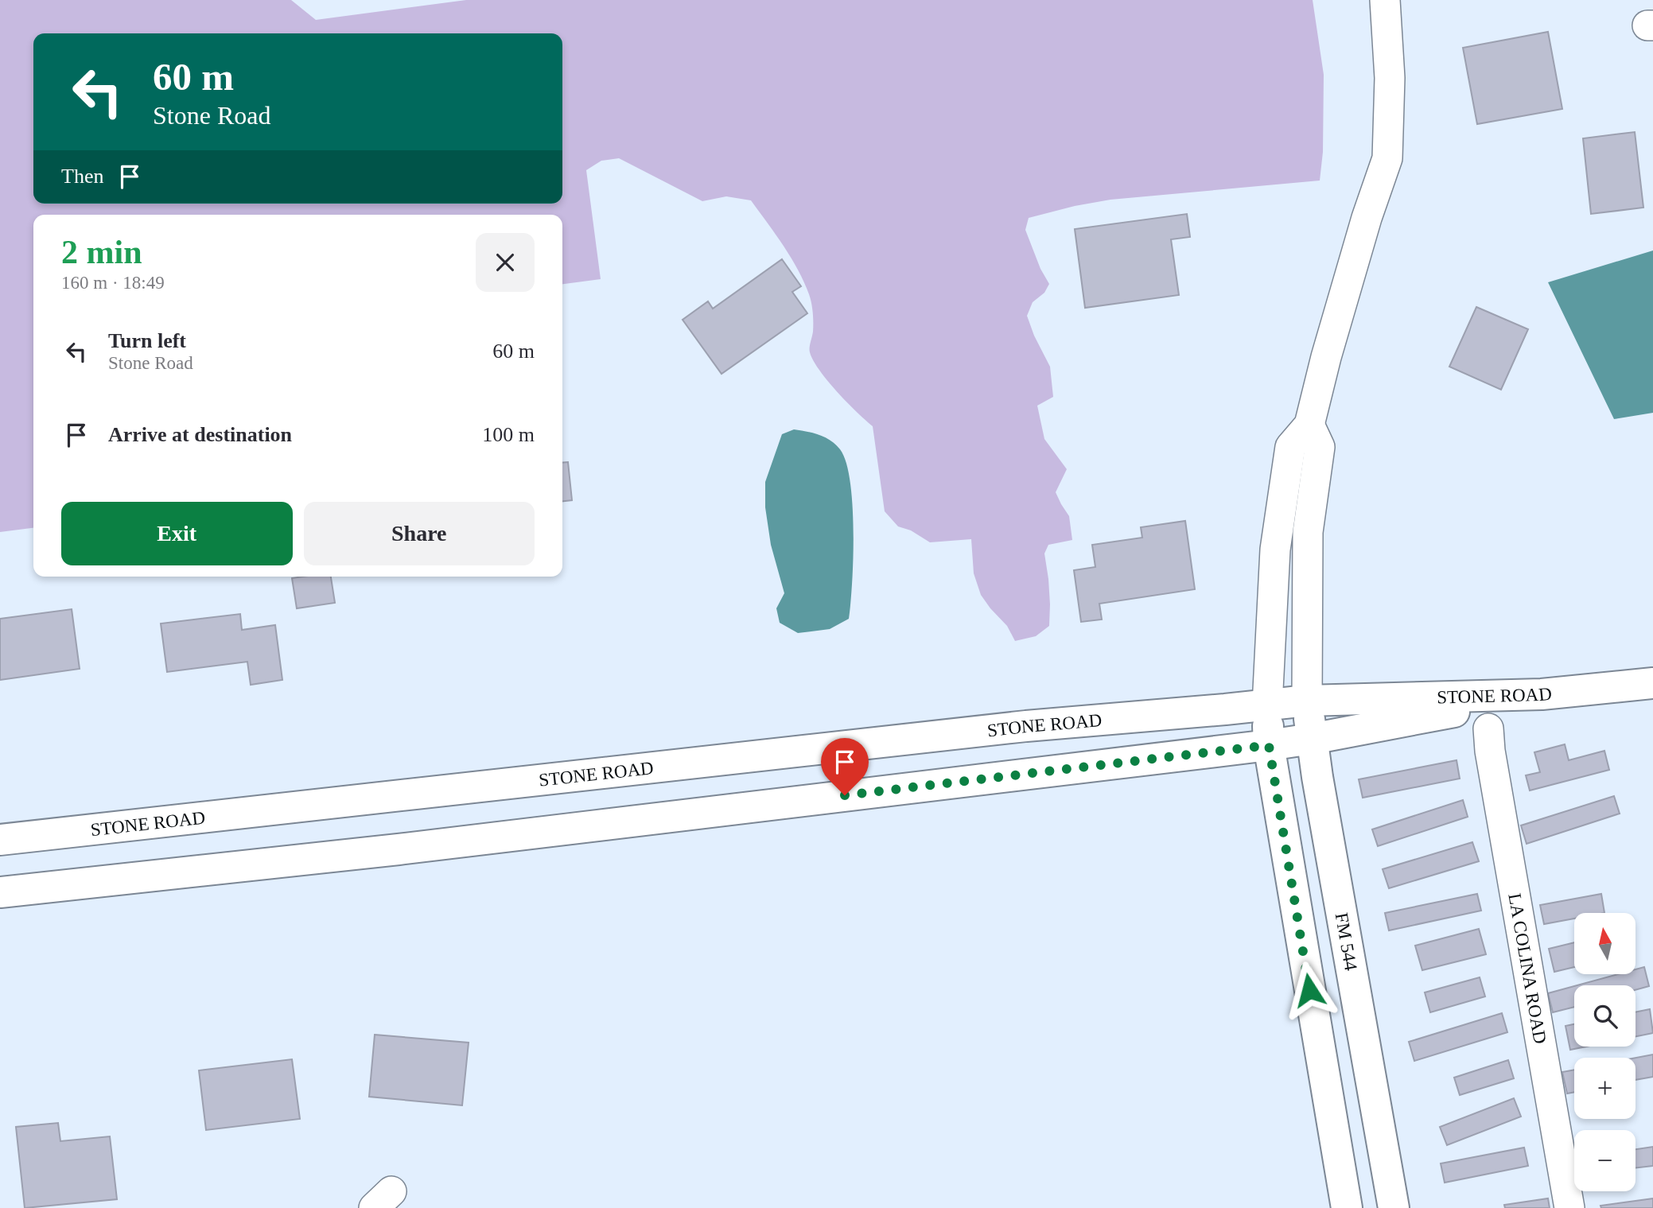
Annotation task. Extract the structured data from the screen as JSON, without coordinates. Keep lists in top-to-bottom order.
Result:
{
  "streets": {
    "main road": ["STONE ROAD", "FM 544"],
    "street": ["LA COLINA ROAD"]
  },
  "crossings": [
    ["STONE ROAD", "FM 544"]
  ],
  "north": "top",
  "page": {
    "turn": ["60 m", "Stone Road"],
    "then": "Then",
    "heading": ["2 min", "160 m · 18:49"],
    "list": [
      {
        "name": "Turn left",
        "note": "Stone Road",
        "value": "60 m"
      },
      {
        "name": "Arrive at destination",
        "value": "100 m"
      }
    ],
    "buttons": ["Exit", "Share"],
    "map_buttons": ["+", "−"]
  }
}
